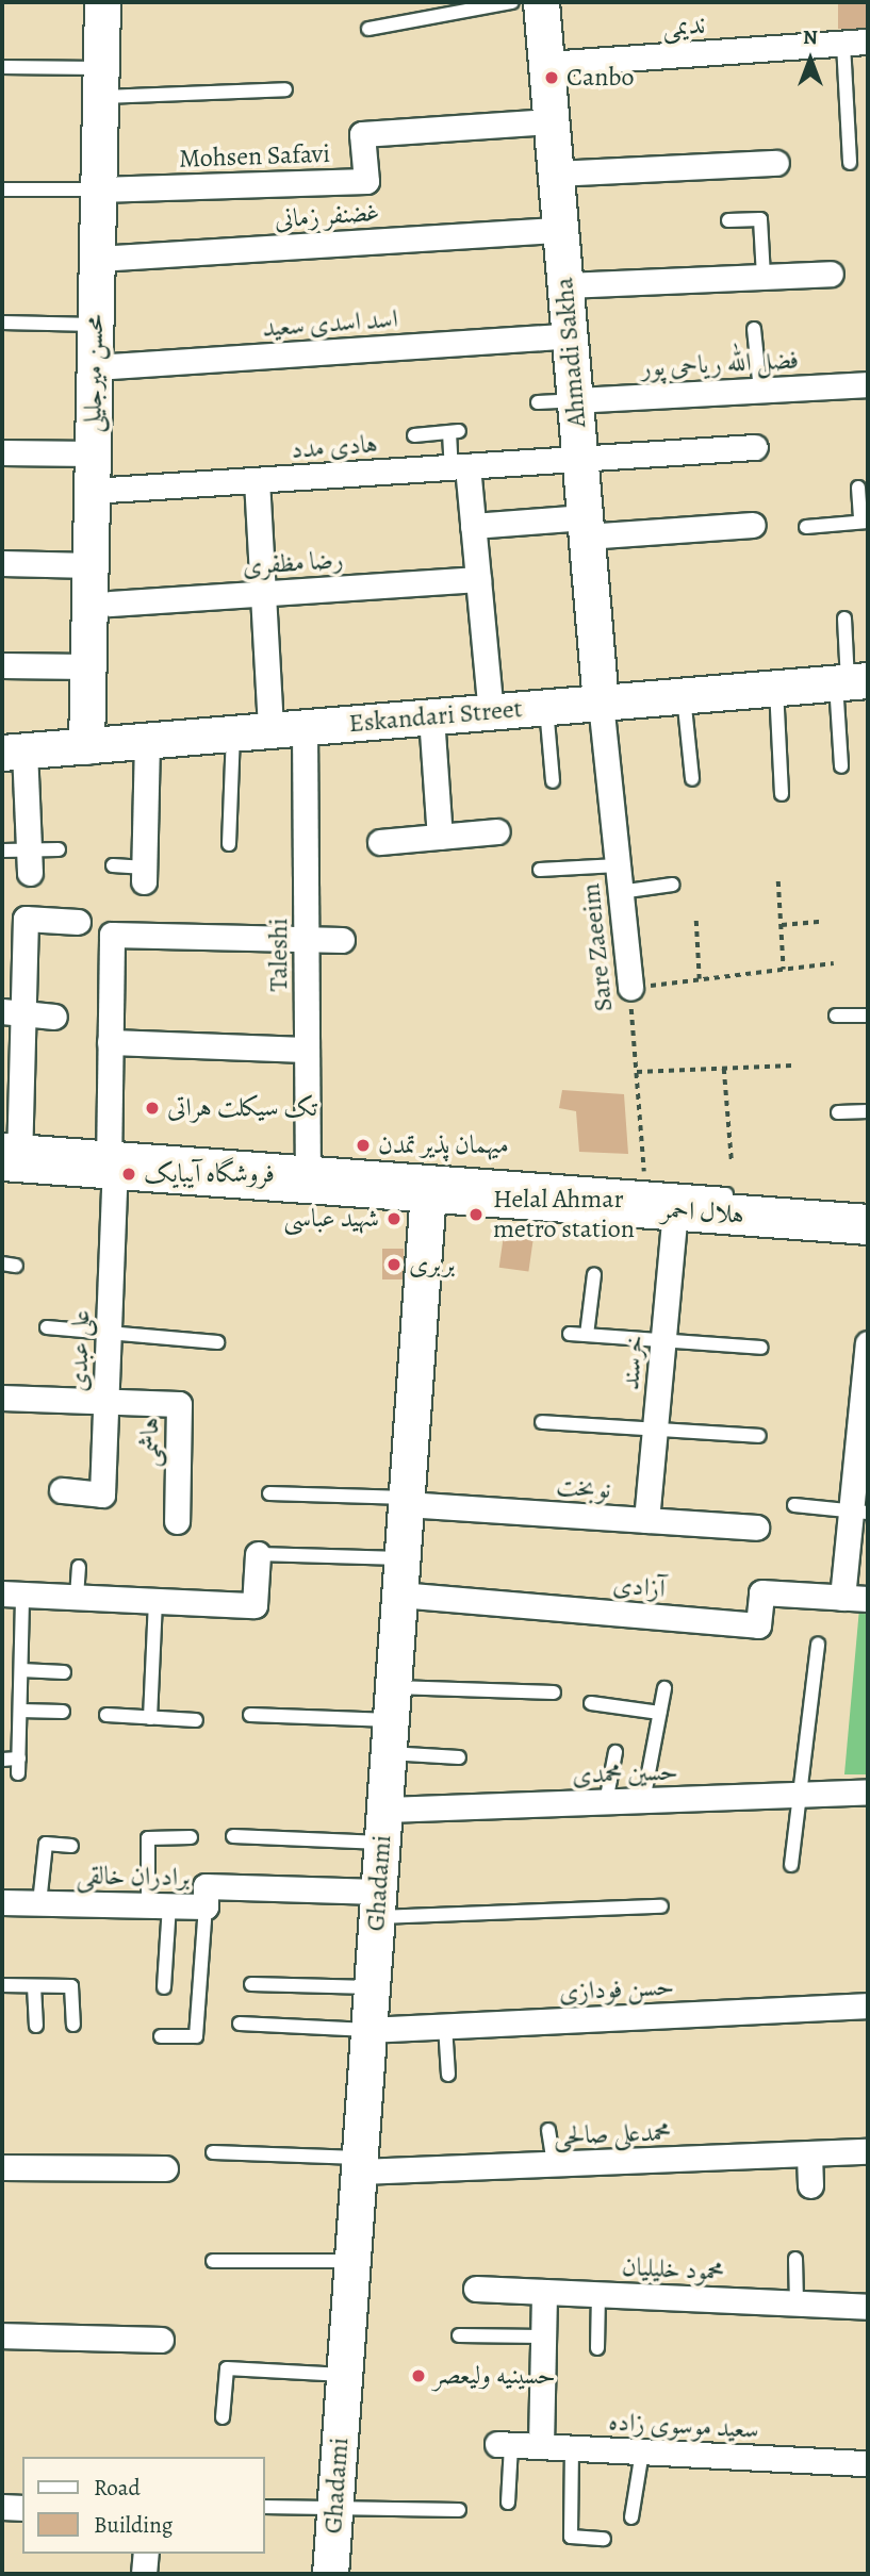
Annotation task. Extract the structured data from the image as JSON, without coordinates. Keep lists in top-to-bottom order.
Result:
{
  "streets": {
    "main road": ["هلال احمر"],
    "street": [
      "ندیمی",
      "Mohsen Safavi",
      "غضنفر زمانی",
      "اسد اسدی سعید",
      "Ahmadi Sakha",
      "فضل الله ریاحی پور",
      "محسن میرجلیلی",
      "هادی مدد",
      "رضا مظفری",
      "Eskandari Street",
      "Sare Zaeeim",
      "Taleshi",
      "علی عبدی",
      "خرسند",
      "هاشمی",
      "نوبخت",
      "آزادی",
      "حسین محمدی",
      "برادران خالقی",
      "Ghadami",
      "حسن فودازی",
      "محمدعلی صالحی",
      "محمود خلیلیان",
      "سعید موسوی زاده"
    ]
  },
  "crossings": [
    ["ندیمی", "Ahmadi Sakha"],
    ["Mohsen Safavi", "محسن میرجلیلی"],
    ["غضنفر زمانی", "Ahmadi Sakha"],
    ["غضنفر زمانی", "محسن میرجلیلی"],
    ["اسد اسدی سعید", "Ahmadi Sakha"],
    ["اسد اسدی سعید", "محسن میرجلیلی"],
    ["Ahmadi Sakha", "فضل الله ریاحی پور"],
    ["Ahmadi Sakha", "هادی مدد"],
    ["Ahmadi Sakha", "Eskandari Street"],
    ["Ahmadi Sakha", "Sare Zaeeim"],
    ["محسن میرجلیلی", "هادی مدد"],
    ["محسن میرجلیلی", "Eskandari Street"],
    ["هادی مدد", "Taleshi"],
    ["رضا مظفری", "Taleshi"],
    ["Eskandari Street", "Sare Zaeeim"],
    ["Eskandari Street", "Taleshi"],
    ["Sare Zaeeim", "هلال احمر"],
    ["Sare Zaeeim", "خرسند"],
    ["Taleshi", "هلال احمر"],
    ["Taleshi", "علی عبدی"],
    ["هلال احمر", "علی عبدی"],
    ["هلال احمر", "خرسند"],
    ["هلال احمر", "Ghadami"],
    ["علی عبدی", "هاشمی"],
    ["خرسند", "نوبخت"],
    ["نوبخت", "Ghadami"],
    ["آزادی", "Ghadami"],
    ["حسین محمدی", "Ghadami"],
    ["برادران خالقی", "Ghadami"],
    ["Ghadami", "حسن فودازی"],
    ["Ghadami", "محمدعلی صالحی"]
  ],
  "places": [
    "Canbo",
    "تک سیکلت هراتی",
    "میهمان پذیر تمدن",
    "فروشگاه آیبایک",
    "Helal Ahmar metro station",
    "شهید عباسی",
    "بربری",
    "حسینیه ولیعصر"
  ],
  "legend": ["Road", "Building"],
  "north": "top"
}
